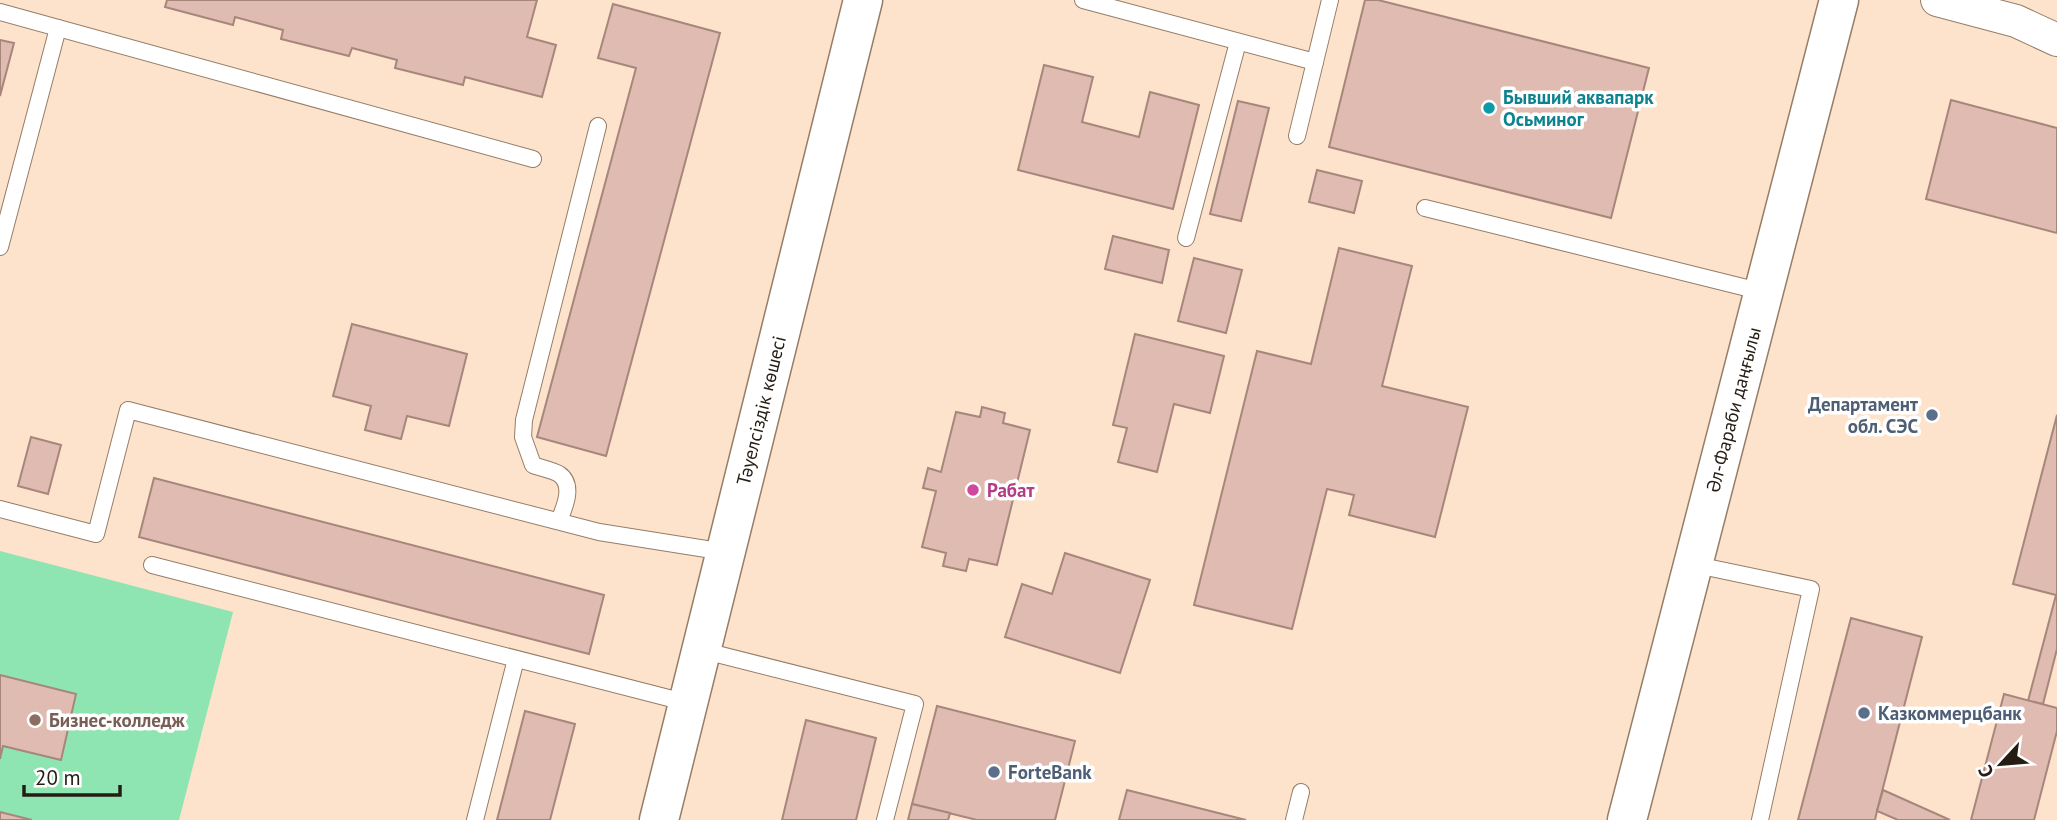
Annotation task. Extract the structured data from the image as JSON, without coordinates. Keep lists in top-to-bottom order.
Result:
{
  "streets": {
    "main road": ["Тәуелсіздік көшесі", "Әл-Фараби даңғылы"]
  },
  "places": [
    "Бывший аквапарк Осьминог",
    "Департамент обл. СЭС",
    "Рабат",
    "Казкоммерцбанк",
    "Бизнес-колледж",
    "ForteBank"
  ],
  "scale_bar": "20 m",
  "north": "bottom left"
}
